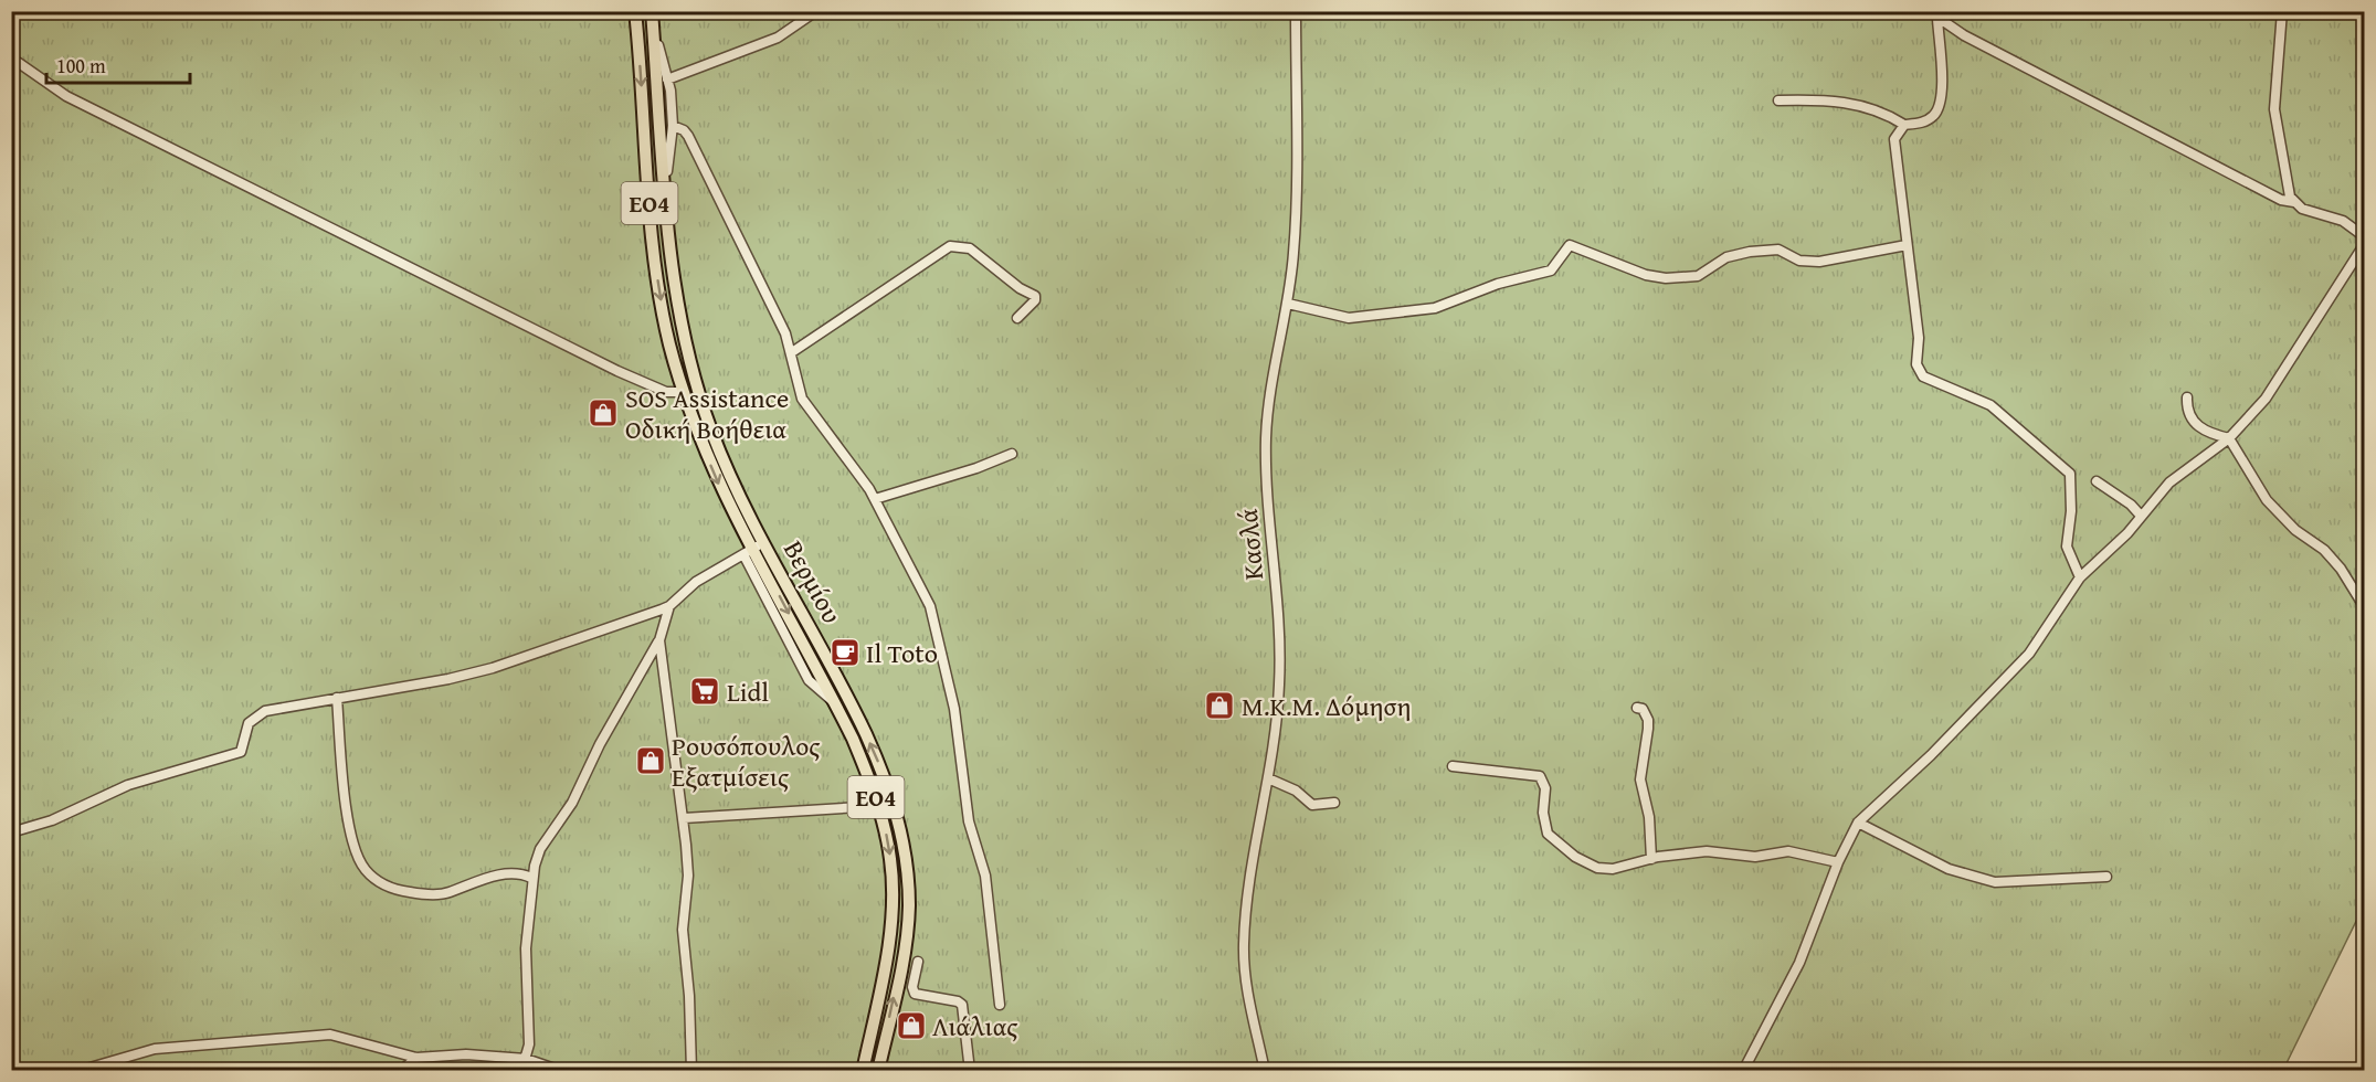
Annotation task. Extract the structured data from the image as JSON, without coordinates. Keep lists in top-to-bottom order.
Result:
{
  "streets": {
    "main road": ["ΕΟ4", "Βερμίου"],
    "street": ["Κασλά"]
  },
  "crossings": [
    ["ΕΟ4", "Βερμίου"]
  ],
  "places": {
    "shop": [
      "SOS Assistance Οδική Βοήθεια",
      "Μ.Κ.Μ. Δόμηση",
      "Ρουσόπουλος Εξατμίσεις",
      "Λιάλιας"
    ],
    "cafe": ["Il Toto"],
    "supermarket": ["Lidl"]
  },
  "scale_bar": "100 m"
}
